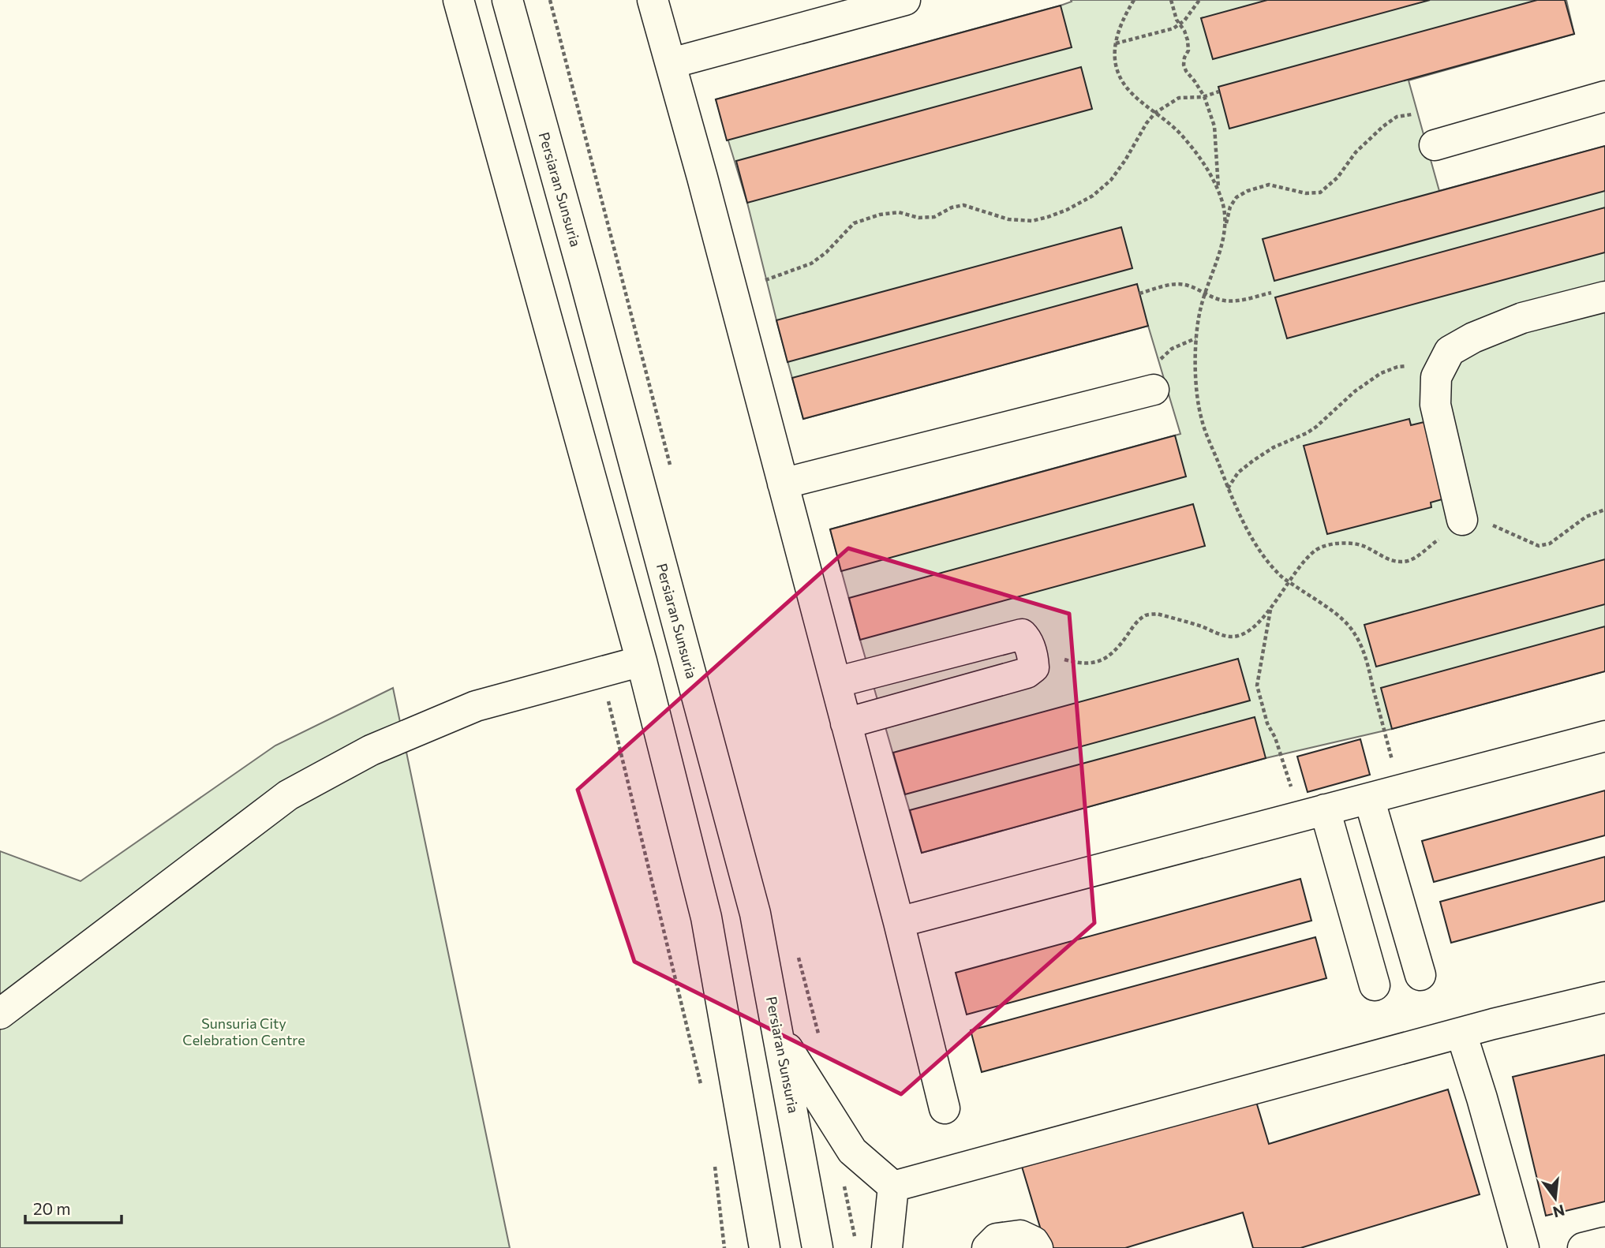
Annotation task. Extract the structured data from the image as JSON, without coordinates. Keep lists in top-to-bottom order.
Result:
{
  "streets": {
    "street": ["Persiaran Sunsuria"]
  },
  "parks": ["Sunsuria City Celebration Centre"],
  "scale_bar": "20 m",
  "north": "bottom"
}
